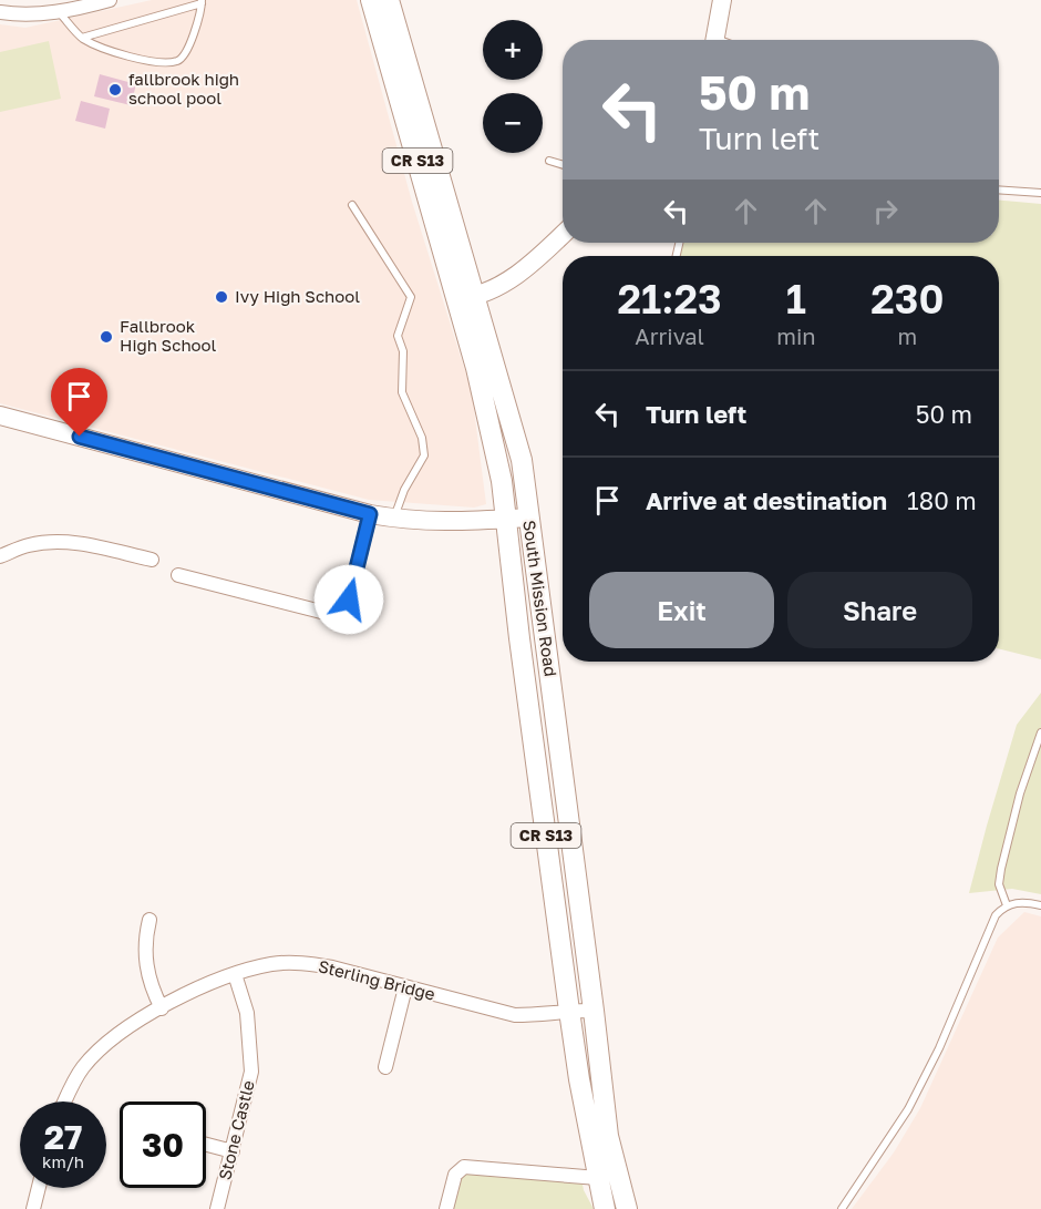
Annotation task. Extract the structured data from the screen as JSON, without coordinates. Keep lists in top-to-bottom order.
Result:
{
  "streets": {
    "main road": ["CR S13", "South Mission Road"],
    "street": ["Sterling Bridge", "Stone Castle"]
  },
  "crossings": [
    ["South Mission Road", "Sterling Bridge"],
    ["Sterling Bridge", "Stone Castle"]
  ],
  "places": ["fallbrook high school pool", "Ivy High School", "Fallbrook High School"],
  "page": {
    "map_buttons": ["+", "−"],
    "turn": ["50 m", "Turn left"],
    "eta": [
      "21:23",
      "Arrival",
      "1",
      "min",
      "230",
      "m"
    ],
    "list": [
      {
        "name": "Turn left",
        "value": "50 m"
      },
      {
        "name": "Arrive at destination",
        "value": "180 m"
      }
    ],
    "buttons": ["Exit", "Share"],
    "speed": "27 km/h",
    "limit": "30"
  }
}
